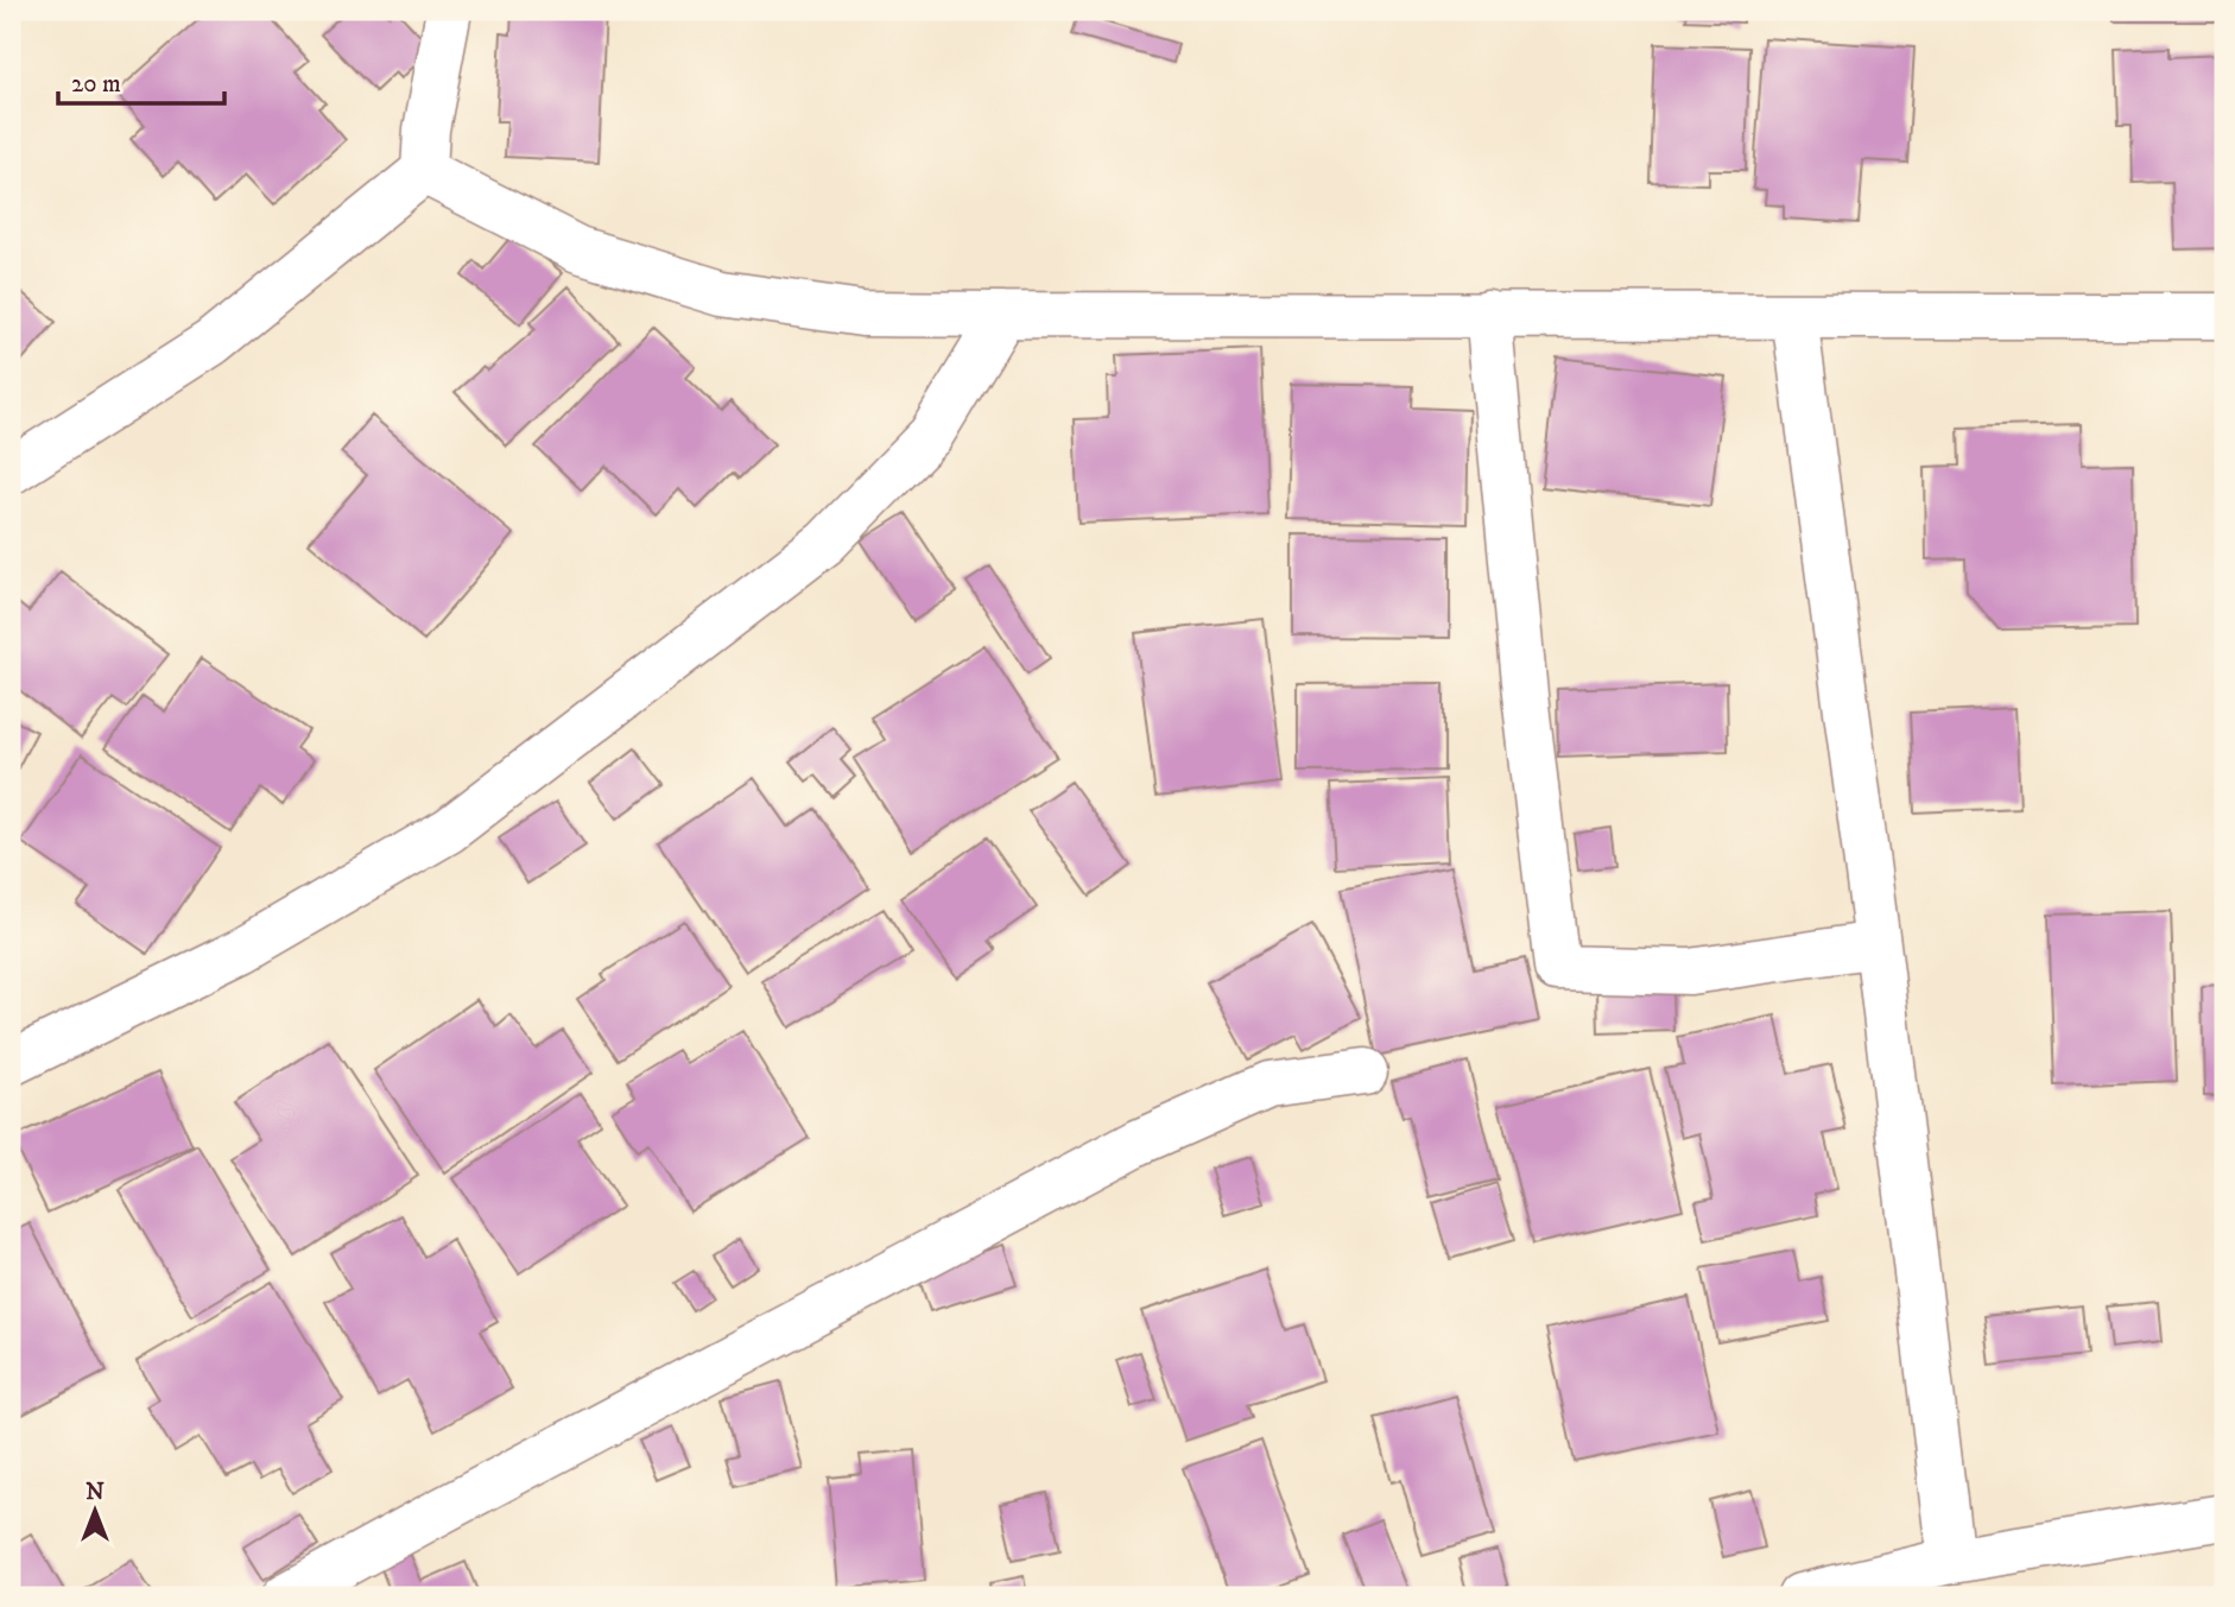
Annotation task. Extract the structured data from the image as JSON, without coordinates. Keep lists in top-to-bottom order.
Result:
{
  "scale_bar": "20 m",
  "north": "top"
}
